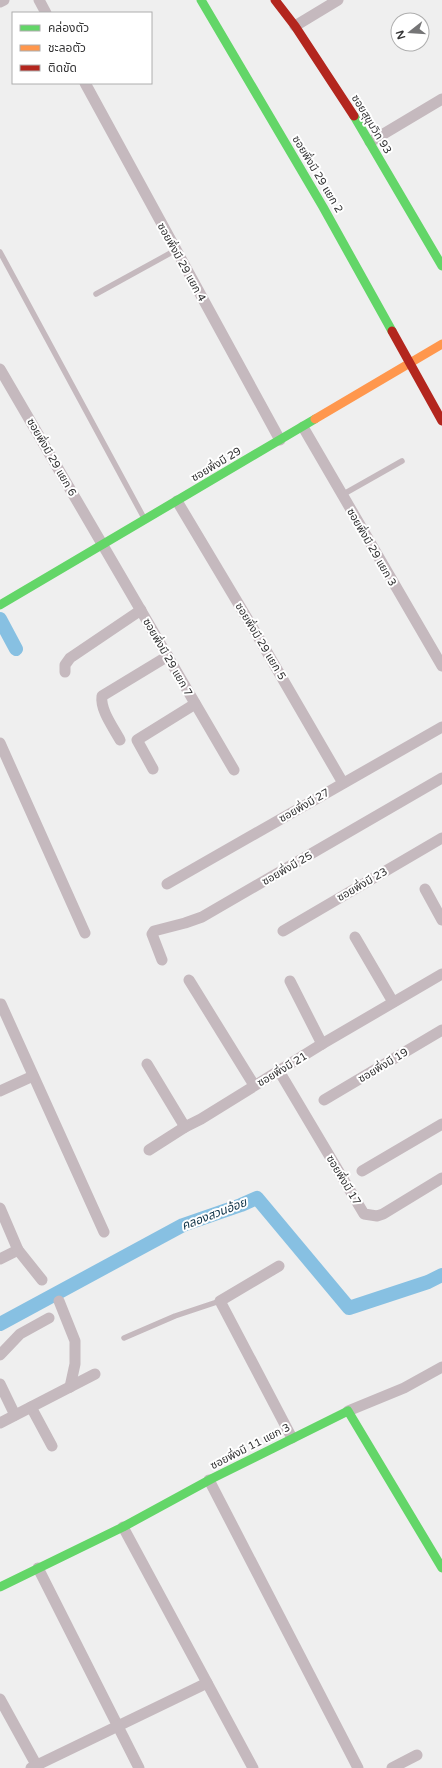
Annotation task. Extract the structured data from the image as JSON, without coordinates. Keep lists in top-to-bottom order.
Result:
{
  "streets": {
    "street": [
      "ซอยสุขุมวิท 93",
      "ซอยพึ่งมี 29 แยก 2",
      "ซอยพึ่งมี 29 แยก 4",
      "ซอยพึ่งมี 29 แยก 6",
      "ซอยพึ่งมี 29",
      "ซอยพึ่งมี 29 แยก 3",
      "ซอยพึ่งมี 29 แยก 5",
      "ซอยพึ่งมี 29 แยก 7",
      "ซอยพึ่งมี 27",
      "ซอยพึ่งมี 25",
      "ซอยพึ่งมี 23",
      "ซอยพึ่งมี 19",
      "ซอยพึ่งมี 21",
      "ซอยพึ่งมี 17",
      "ซอยพึ่งมี 11 แยก 3"
    ]
  },
  "crossings": [
    ["ซอยพึ่งมี 29 แยก 2", "ซอยพึ่งมี 29"],
    ["ซอยพึ่งมี 29 แยก 4", "ซอยพึ่งมี 29"],
    ["ซอยพึ่งมี 29 แยก 6", "ซอยพึ่งมี 29"],
    ["ซอยพึ่งมี 29 แยก 6", "ซอยพึ่งมี 29 แยก 7"],
    ["ซอยพึ่งมี 29", "ซอยพึ่งมี 29 แยก 3"],
    ["ซอยพึ่งมี 29", "ซอยพึ่งมี 29 แยก 5"],
    ["ซอยพึ่งมี 29", "ซอยพึ่งมี 29 แยก 7"],
    ["ซอยพึ่งมี 29 แยก 5", "ซอยพึ่งมี 27"],
    ["ซอยพึ่งมี 21", "ซอยพึ่งมี 17"]
  ],
  "water": ["คลองสวนอ้อย"],
  "legend": ["คล่องตัว", "ชะลอตัว", "ติดขัด"],
  "north": "left"
}
